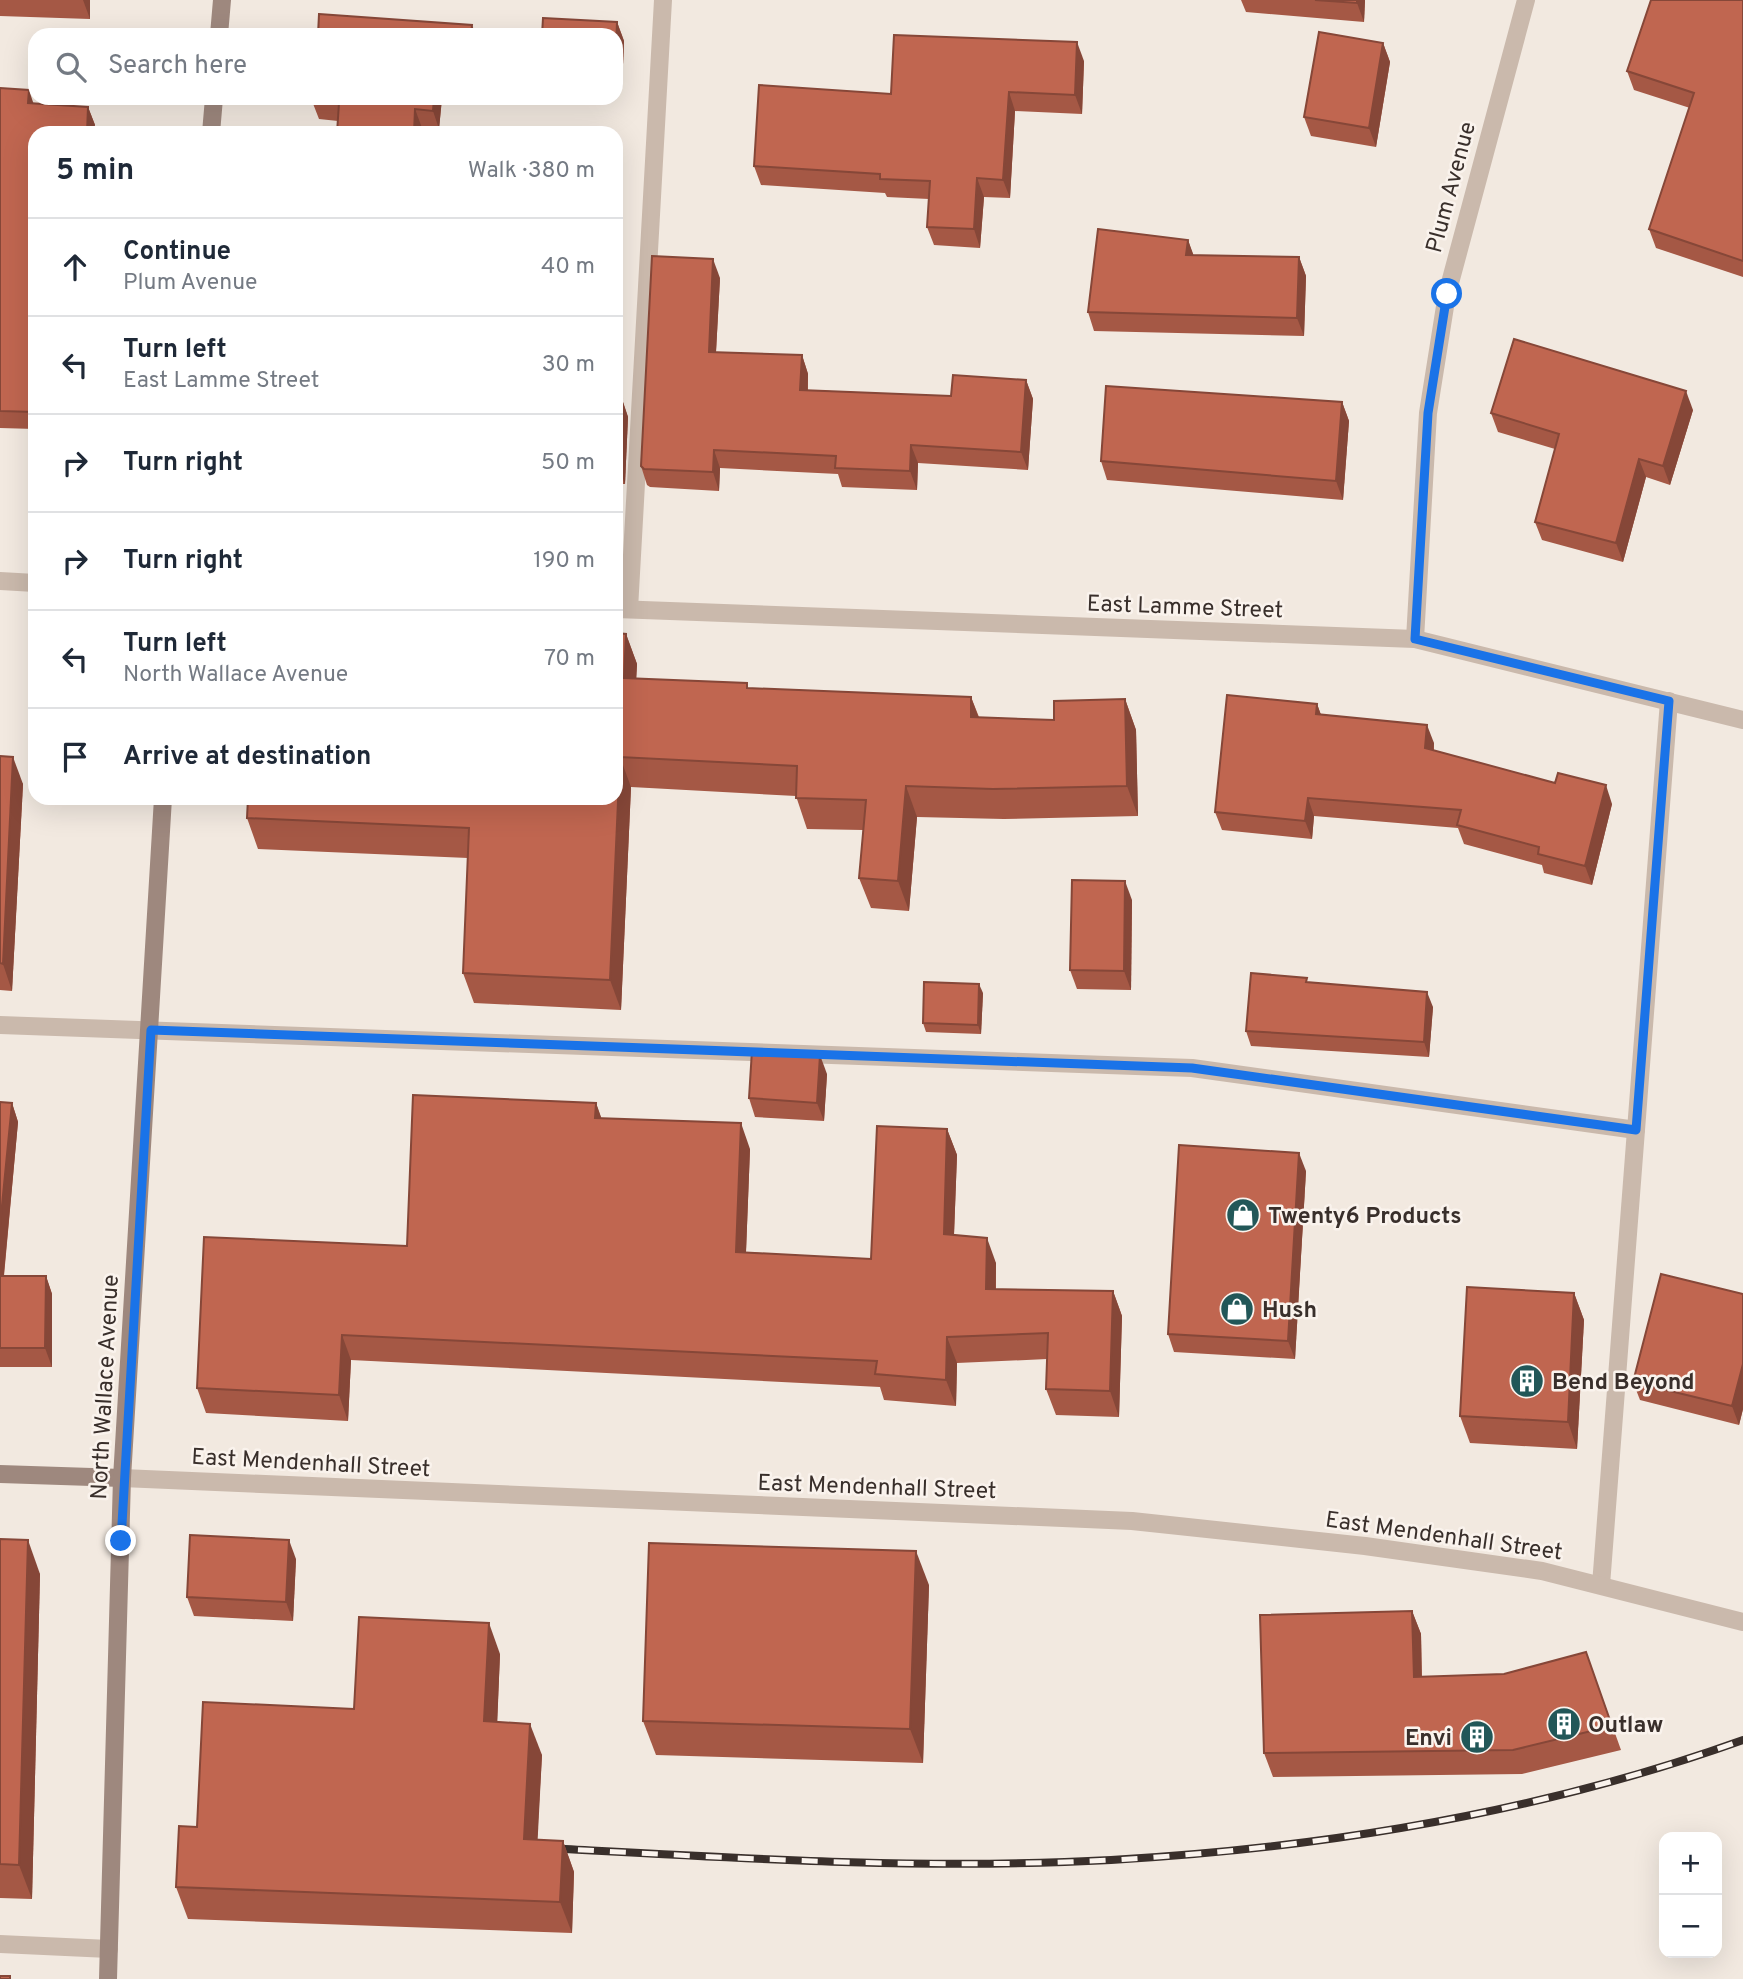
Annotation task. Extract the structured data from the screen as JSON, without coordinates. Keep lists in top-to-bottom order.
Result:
{
  "streets": {
    "street": [
      "Plum Avenue",
      "East Lamme Street",
      "North Wallace Avenue",
      "East Mendenhall Street"
    ]
  },
  "crossings": [
    ["Plum Avenue", "East Lamme Street"],
    ["North Wallace Avenue", "East Mendenhall Street"]
  ],
  "places": {
    "shop": ["Twenty6 Products", "Hush"],
    "building": ["Bend Beyond", "Outlaw", "Envi"]
  },
  "page": {
    "search": "Search here",
    "heading": ["5 min", "Walk · 380 m"],
    "list": [
      ["Continue", "Plum Avenue", "40 m"],
      ["Turn left", "East Lamme Street", "30 m"],
      ["Turn right", "50 m"],
      ["Turn right", "190 m"],
      ["Turn left", "North Wallace Avenue", "70 m"],
      "Arrive at destination"
    ],
    "map_buttons": ["+", "−"]
  }
}
